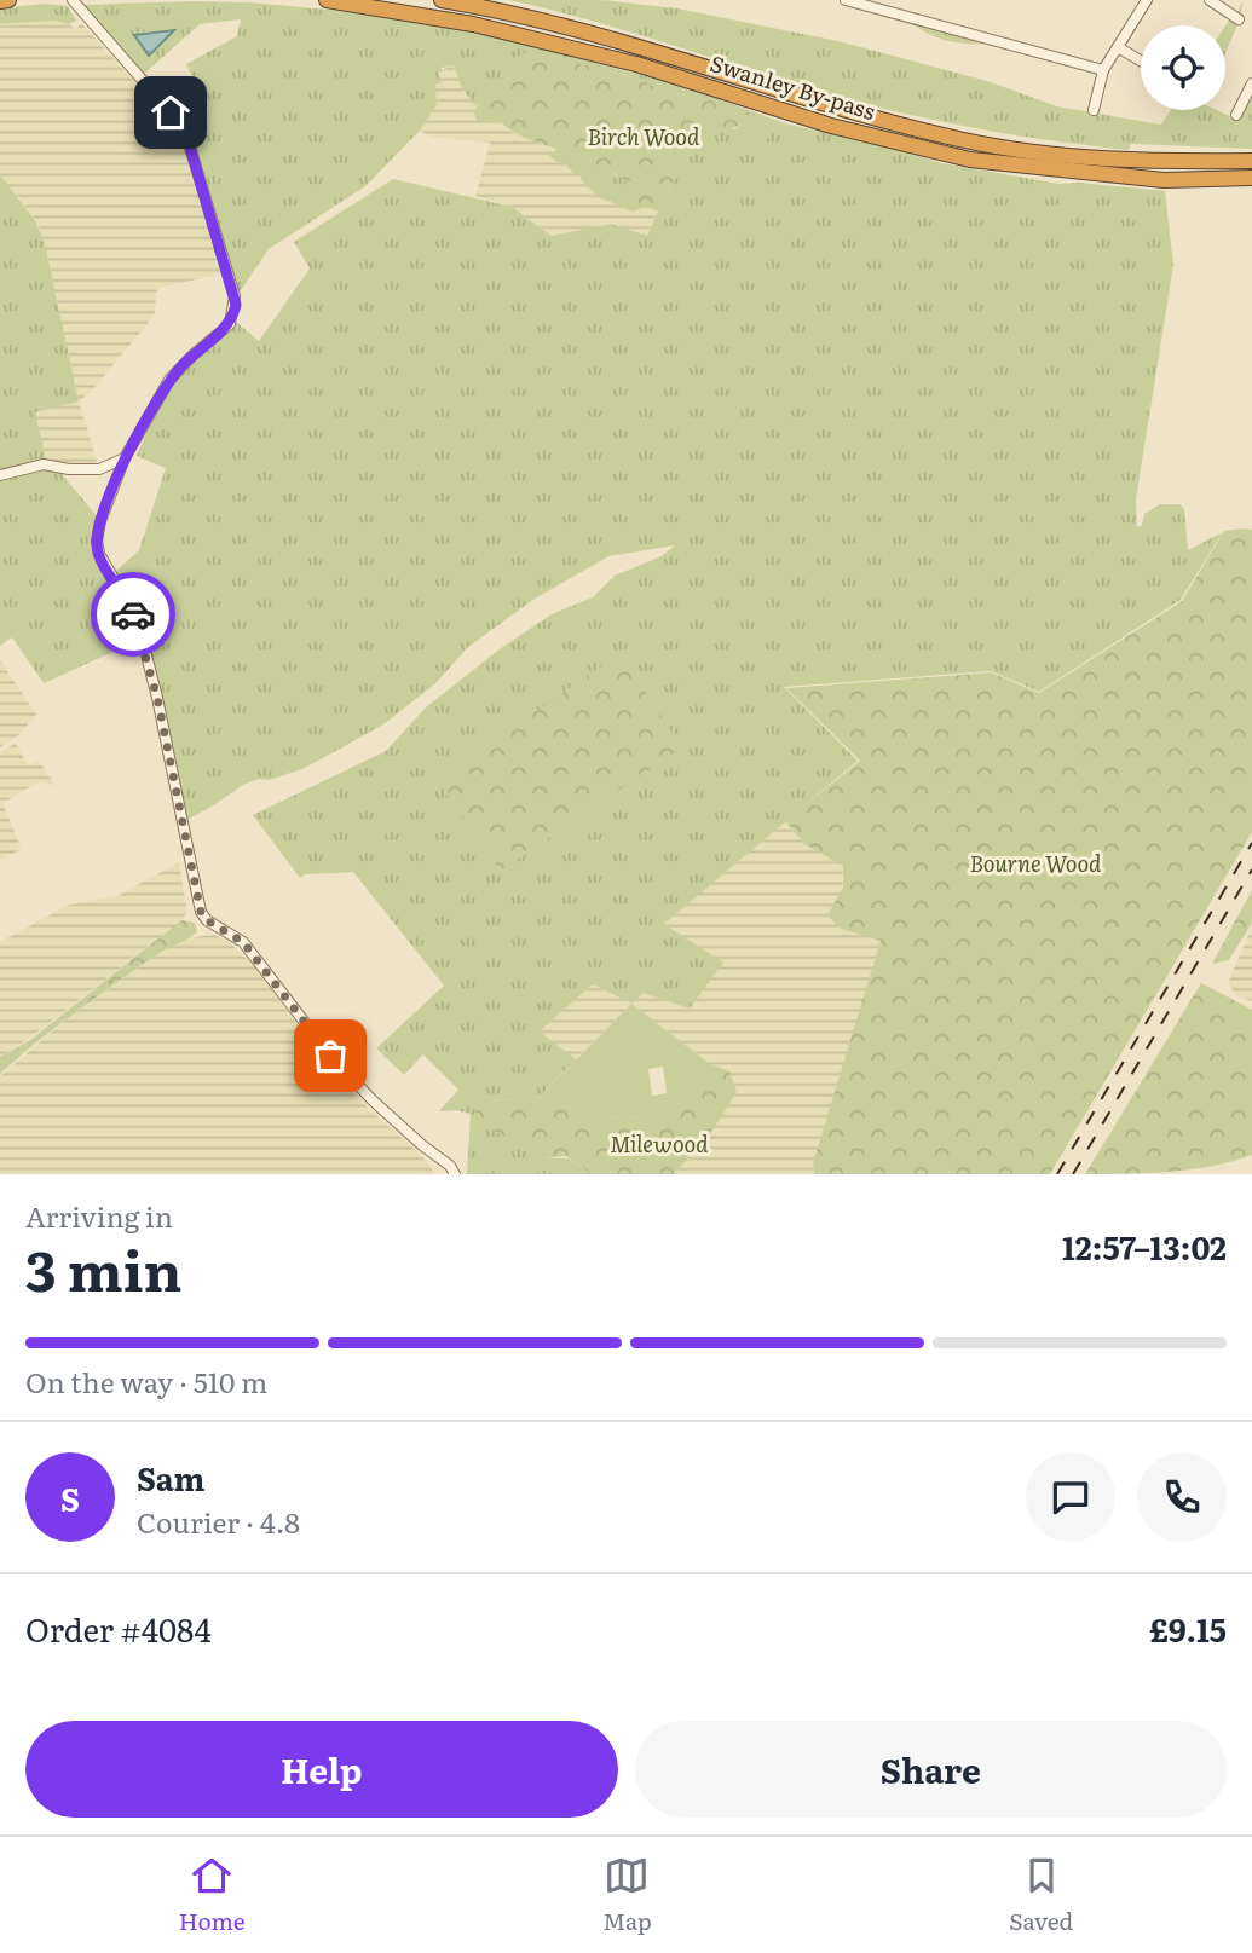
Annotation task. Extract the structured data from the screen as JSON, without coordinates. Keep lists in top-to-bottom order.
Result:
{
  "streets": {
    "highway": ["Swanley By-pass"]
  },
  "parks": ["Birch Wood", "Bourne Wood", "Milewood"],
  "page": {
    "heading": ["3 min", "Arriving in", "12:57–13:02"],
    "panel": [
      "Sam",
      "Courier · 4.8",
      "Order #4084",
      "£9.15"
    ],
    "bar": "On the way · 510 m",
    "round": "S",
    "buttons": ["Help", "Share"],
    "tabs": ["Home", "Map", "Saved"]
  }
}
